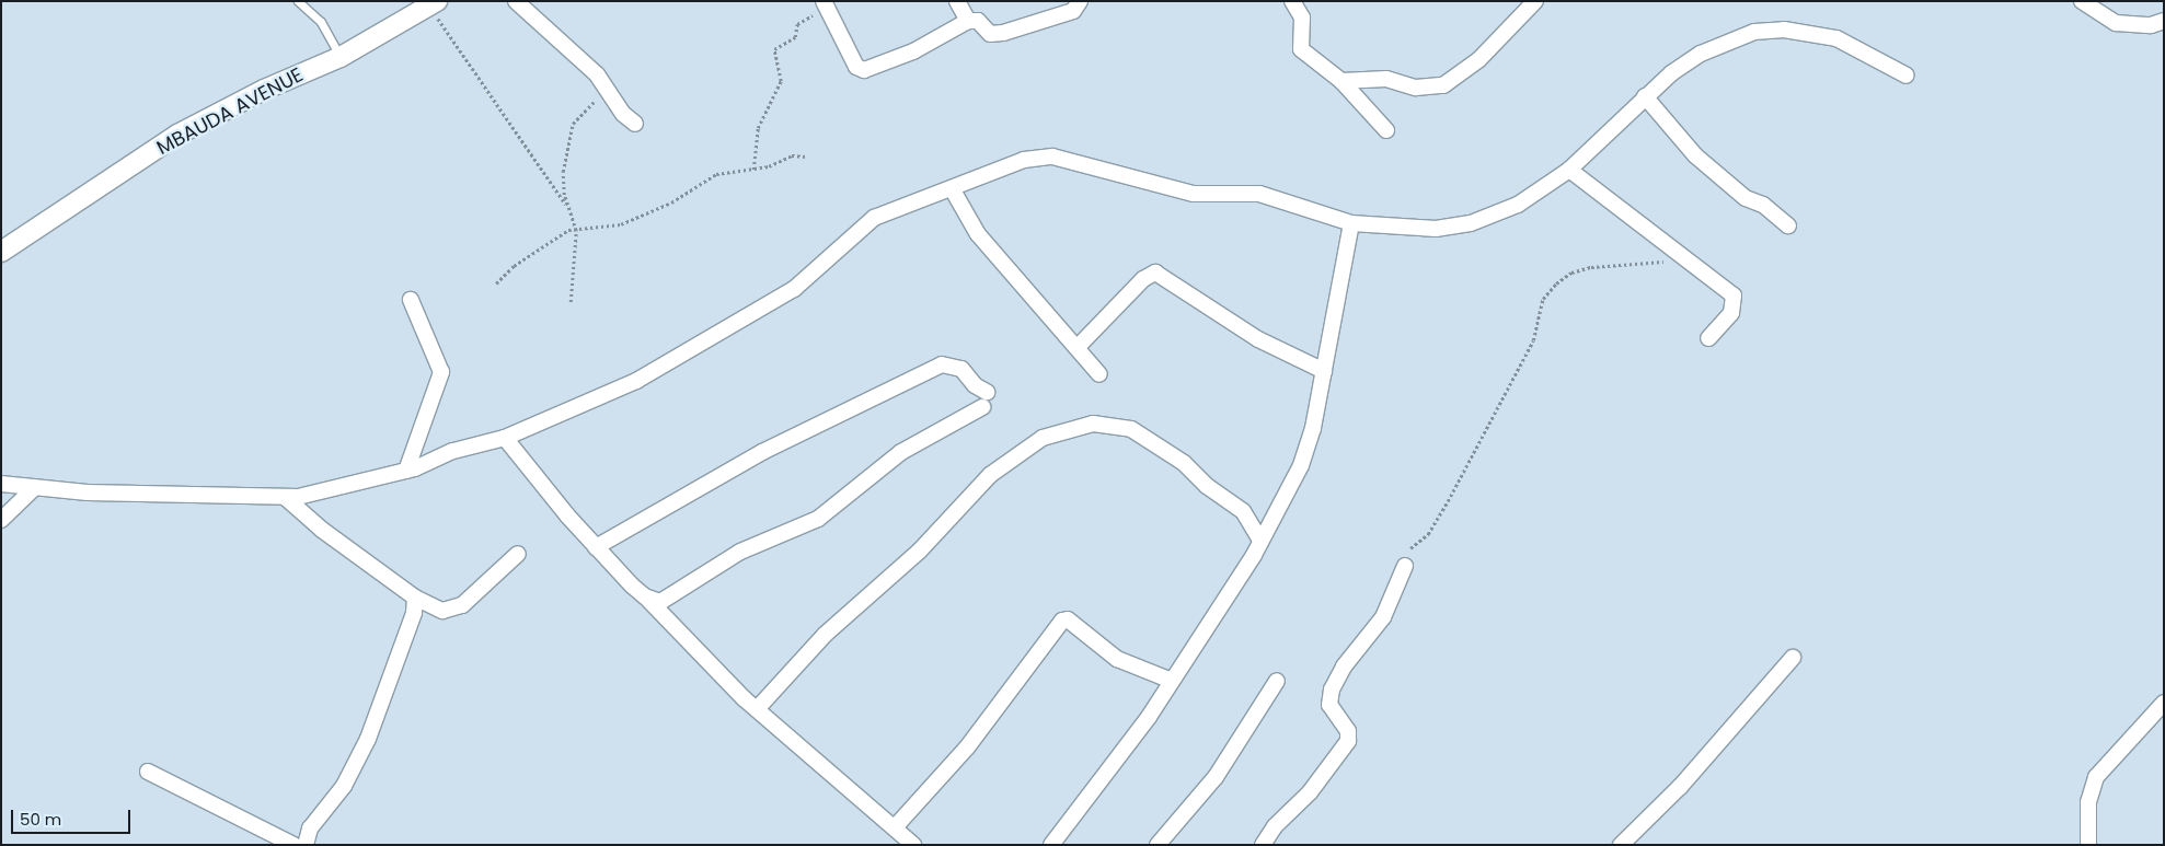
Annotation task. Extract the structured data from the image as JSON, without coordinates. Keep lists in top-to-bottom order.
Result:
{
  "streets": {
    "street": ["MBAUDA AVENUE"]
  },
  "scale_bar": "50 m"
}
